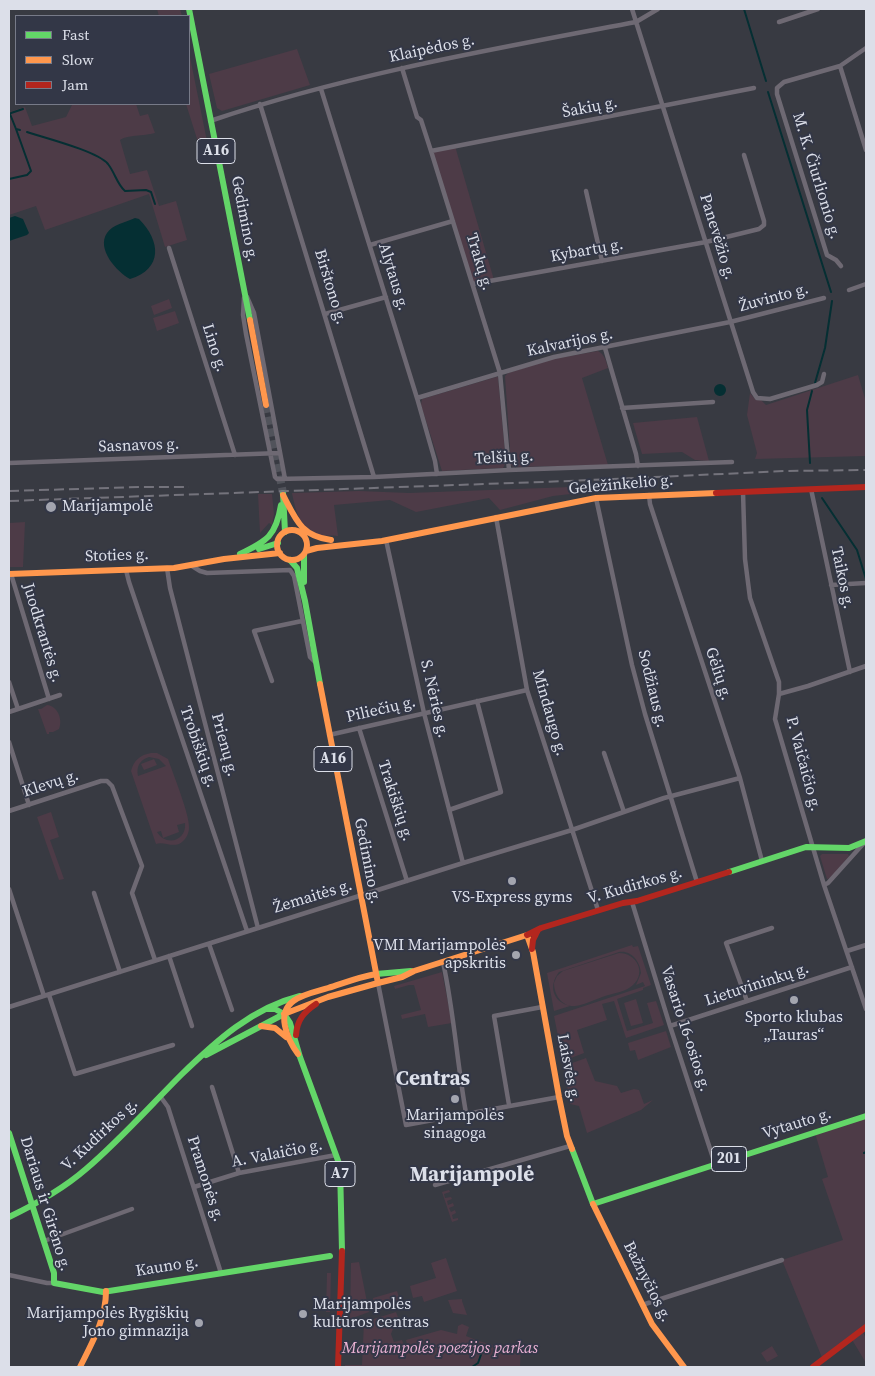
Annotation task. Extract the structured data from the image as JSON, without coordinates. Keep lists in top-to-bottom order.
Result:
{
  "streets": {
    "main road": [
      "A16",
      "Gedimino g.",
      "Geležinkelio g.",
      "Stoties g.",
      "V. Kudirkos g.",
      "Laisvės g.",
      "Vytauto g.",
      "201",
      "A7",
      "Dariaus ir Girėno g.",
      "Kauno g.",
      "Bažnyčios g."
    ],
    "street": [
      "Klaipėdos g.",
      "Šakių g.",
      "M. K. Čiurlionio g.",
      "Panevėžio g.",
      "Kybartų g.",
      "Trakų g.",
      "Alytaus g.",
      "Birštono g.",
      "Žuvinto g.",
      "Kalvarijos g.",
      "Lino g.",
      "Sasnavos g.",
      "Telšių g.",
      "Taikos g.",
      "Juodkrantės g.",
      "Gėlių g.",
      "Sodžiaus g.",
      "S. Nėries g.",
      "Piliečių g.",
      "Mindaugo g.",
      "Prienų g.",
      "Trobiškių g.",
      "P. Vaičaičio g.",
      "Klevų g.",
      "Trakiškių g.",
      "Žemaitės g.",
      "Lietuvininkų g.",
      "Vasario 16-osios g.",
      "A. Valaičio g.",
      "Pramonės g."
    ]
  },
  "crossings": [
    ["Klaipėdos g.", "Gedimino g."],
    ["Klaipėdos g.", "Panevėžio g."],
    ["Klaipėdos g.", "Trakų g."],
    ["Klaipėdos g.", "Alytaus g."],
    ["Klaipėdos g.", "Birštono g."],
    ["Šakių g.", "Panevėžio g."],
    ["Šakių g.", "Trakų g."],
    ["Gedimino g.", "Geležinkelio g."],
    ["Gedimino g.", "Stoties g."],
    ["Gedimino g.", "Piliečių g."],
    ["Gedimino g.", "V. Kudirkos g."],
    ["Gedimino g.", "Žemaitės g."],
    ["Panevėžio g.", "Kybartų g."],
    ["Panevėžio g.", "Žuvinto g."],
    ["Panevėžio g.", "Kalvarijos g."],
    ["Kybartų g.", "Trakų g."],
    ["Trakų g.", "Kalvarijos g."],
    ["Trakų g.", "Telšių g."],
    ["Alytaus g.", "Kalvarijos g."],
    ["Alytaus g.", "Telšių g."],
    ["Birštono g.", "Telšių g."],
    ["Žuvinto g.", "Kalvarijos g."],
    ["Lino g.", "Sasnavos g."],
    ["Sasnavos g.", "Telšių g."],
    ["Geležinkelio g.", "Stoties g."],
    ["Geležinkelio g.", "Taikos g."],
    ["Geležinkelio g.", "Gėlių g."],
    ["Geležinkelio g.", "Sodžiaus g."],
    ["Geležinkelio g.", "S. Nėries g."],
    ["Geležinkelio g.", "Mindaugo g."],
    ["Geležinkelio g.", "P. Vaičaičio g."],
    ["Stoties g.", "Juodkrantės g."],
    ["Stoties g.", "Prienų g."],
    ["Stoties g.", "Trobiškių g."],
    ["Gėlių g.", "V. Kudirkos g."],
    ["Gėlių g.", "Žemaitės g."],
    ["Sodžiaus g.", "V. Kudirkos g."],
    ["Sodžiaus g.", "Žemaitės g."],
    ["S. Nėries g.", "Piliečių g."],
    ["S. Nėries g.", "Žemaitės g."],
    ["Piliečių g.", "Mindaugo g."],
    ["Piliečių g.", "Trakiškių g."],
    ["Mindaugo g.", "V. Kudirkos g."],
    ["Mindaugo g.", "Žemaitės g."],
    ["Prienų g.", "Žemaitės g."],
    ["Trobiškių g.", "Žemaitės g."],
    ["P. Vaičaičio g.", "V. Kudirkos g."],
    ["P. Vaičaičio g.", "Lietuvininkų g."],
    ["Klevų g.", "Žemaitės g."],
    ["Trakiškių g.", "Žemaitės g."],
    ["V. Kudirkos g.", "Vasario 16-osios g."],
    ["V. Kudirkos g.", "Laisvės g."],
    ["V. Kudirkos g.", "Pramonės g."],
    ["V. Kudirkos g.", "Dariaus ir Girėno g."],
    ["Lietuvininkų g.", "Vasario 16-osios g."],
    ["Vasario 16-osios g.", "Vytauto g."],
    ["Laisvės g.", "Vytauto g."],
    ["Laisvės g.", "Bažnyčios g."],
    ["Vytauto g.", "Bažnyčios g."],
    ["A. Valaičio g.", "A7"],
    ["A. Valaičio g.", "Pramonės g."],
    ["Pramonės g.", "Kauno g."],
    ["Dariaus ir Girėno g.", "Kauno g."]
  ],
  "districts": ["Centras", "Marijampolė"],
  "parks": ["Marijampolės poezijos parkas"],
  "places": [
    "Marijampolė",
    "VS-Express gyms",
    "VMI Marijampolės apskritis",
    "Sporto klubas „Tauras“",
    "Marijampolės sinagoga",
    "Marijampolės kultūros centras",
    "Marijampolės Rygiškių Jono gimnazija"
  ],
  "legend": ["Fast", "Slow", "Jam"]
}
